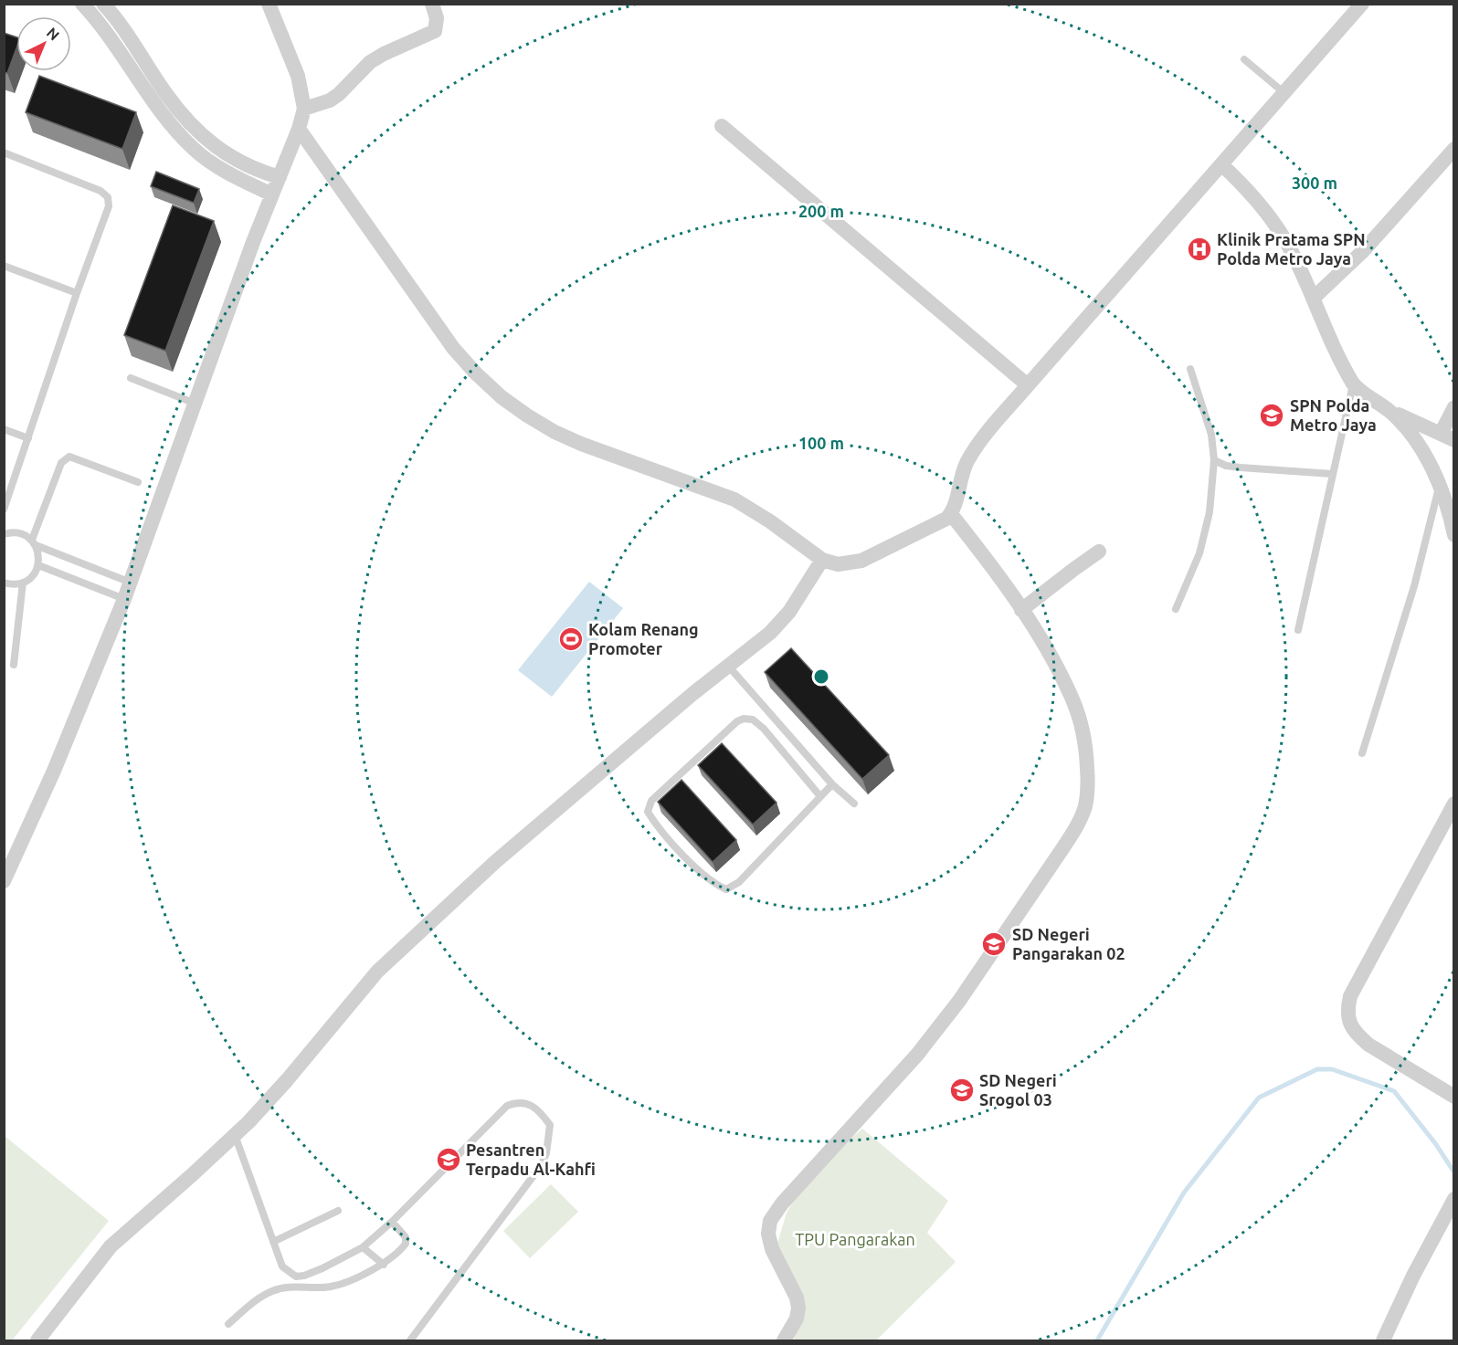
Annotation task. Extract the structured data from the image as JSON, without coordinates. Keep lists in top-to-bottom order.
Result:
{
  "parks": ["TPU Pangarakan"],
  "places": {
    "hospital": ["Klinik Pratama SPN Polda Metro Jaya"],
    "school or university": [
      "SPN Polda Metro Jaya",
      "SD Negeri Pangarakan 02",
      "SD Negeri Srogol 03",
      "Pesantren Terpadu Al-Kahfi"
    ],
    "sports": ["Kolam Renang Promoter"]
  },
  "north": "top right",
  "rings": ["300 m", "200 m", "100 m"]
}
